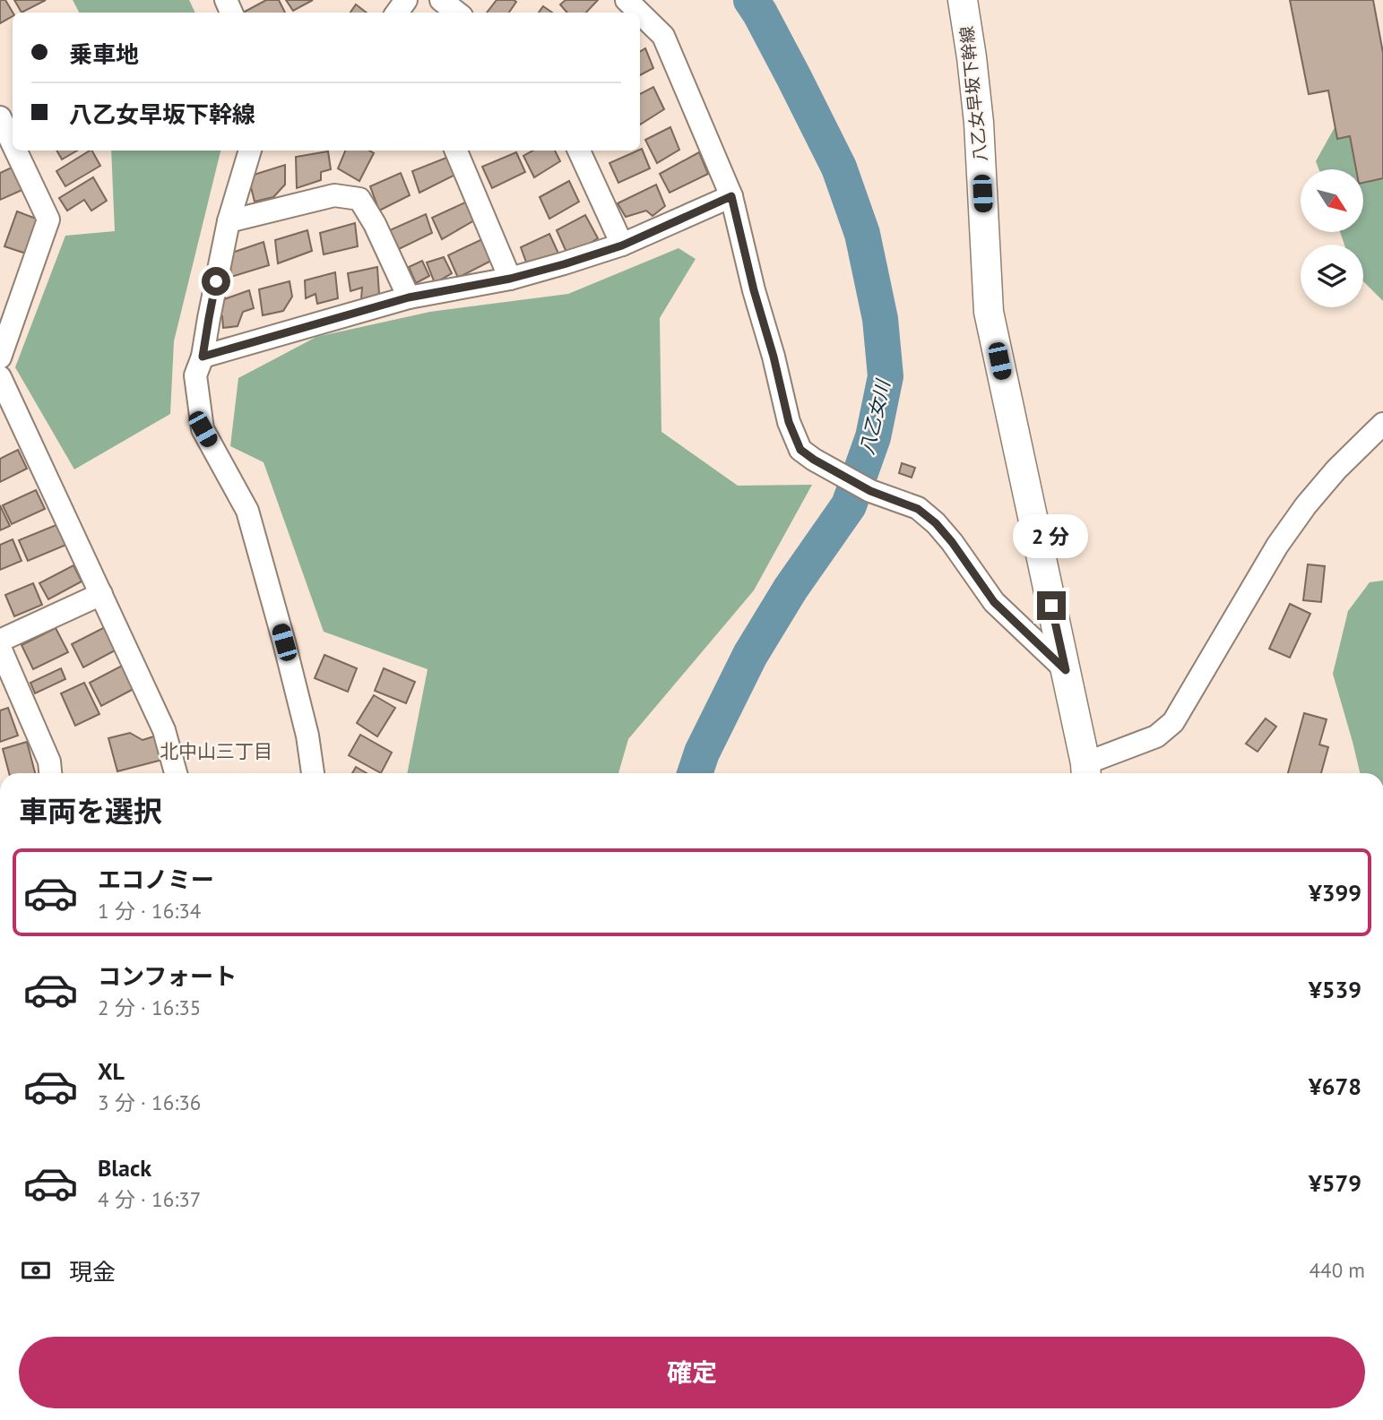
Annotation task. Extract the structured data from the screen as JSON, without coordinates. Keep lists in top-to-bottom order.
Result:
{
  "streets": {
    "street": ["八乙女早坂下幹線"]
  },
  "districts": ["北中山三丁目"],
  "water": ["八乙女川"],
  "north": "bottom right",
  "page": {
    "banner": ["乗車地", "八乙女早坂下幹線"],
    "bubble": "2 分",
    "heading": "車両を選択",
    "list": [
      {
        "name": "エコノミー",
        "note": "1 分 · 16:34",
        "value": "¥399"
      },
      {
        "name": "コンフォート",
        "note": "2 分 · 16:35",
        "value": "¥539"
      },
      {
        "name": "XL",
        "note": "3 分 · 16:36",
        "value": "¥678"
      },
      {
        "name": "Black",
        "note": "4 分 · 16:37",
        "value": "¥579"
      }
    ],
    "pay": ["現金", "440 m"],
    "buttons": "確定"
  }
}
